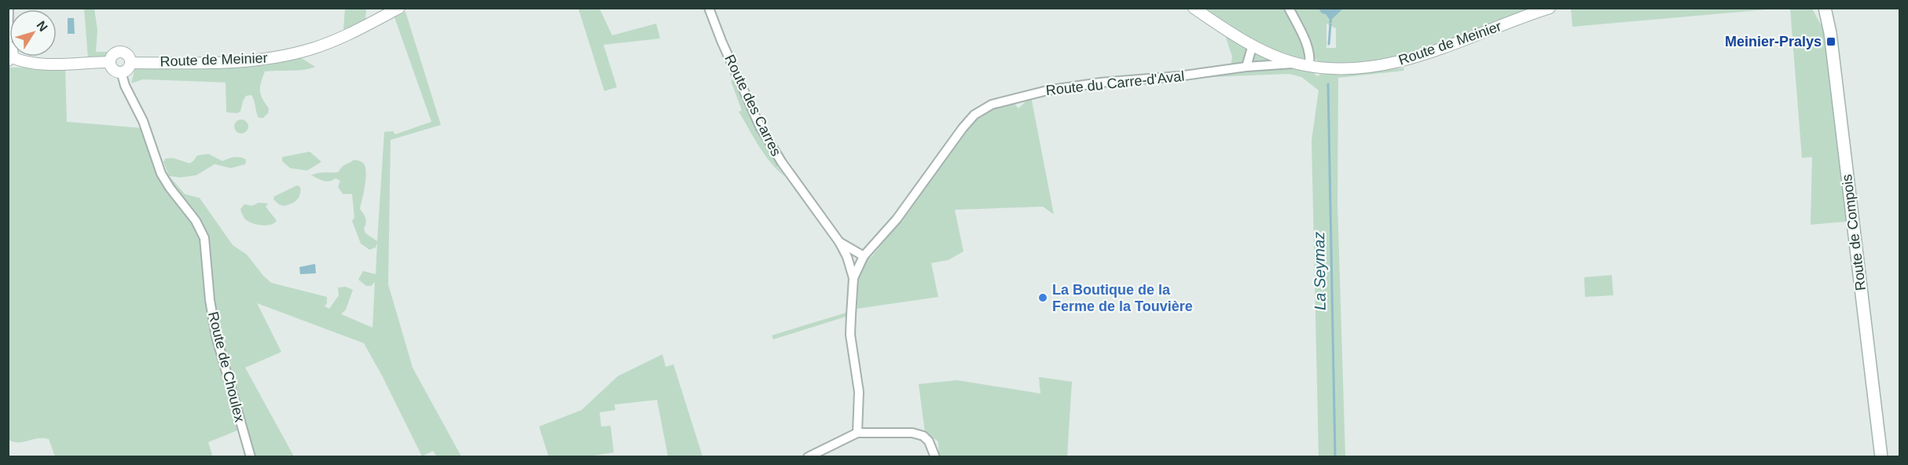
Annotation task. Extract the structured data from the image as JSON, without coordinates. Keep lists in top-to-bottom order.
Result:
{
  "streets": {
    "main road": ["Route de Compois"],
    "street": [
      "Route de Meinier",
      "Route du Carre-d'Aval",
      "Route des Carres",
      "Route de Choulex"
    ]
  },
  "crossings": [
    ["Route de Meinier", "Route du Carre-d'Aval"],
    ["Route de Meinier", "Route de Choulex"],
    ["Route du Carre-d'Aval", "Route des Carres"]
  ],
  "water": ["La Seymaz"],
  "places": {
    "transit": ["Meinier-Pralys"],
    "other": ["La Boutique de la Ferme de la Touvière"]
  },
  "north": "top right"
}
